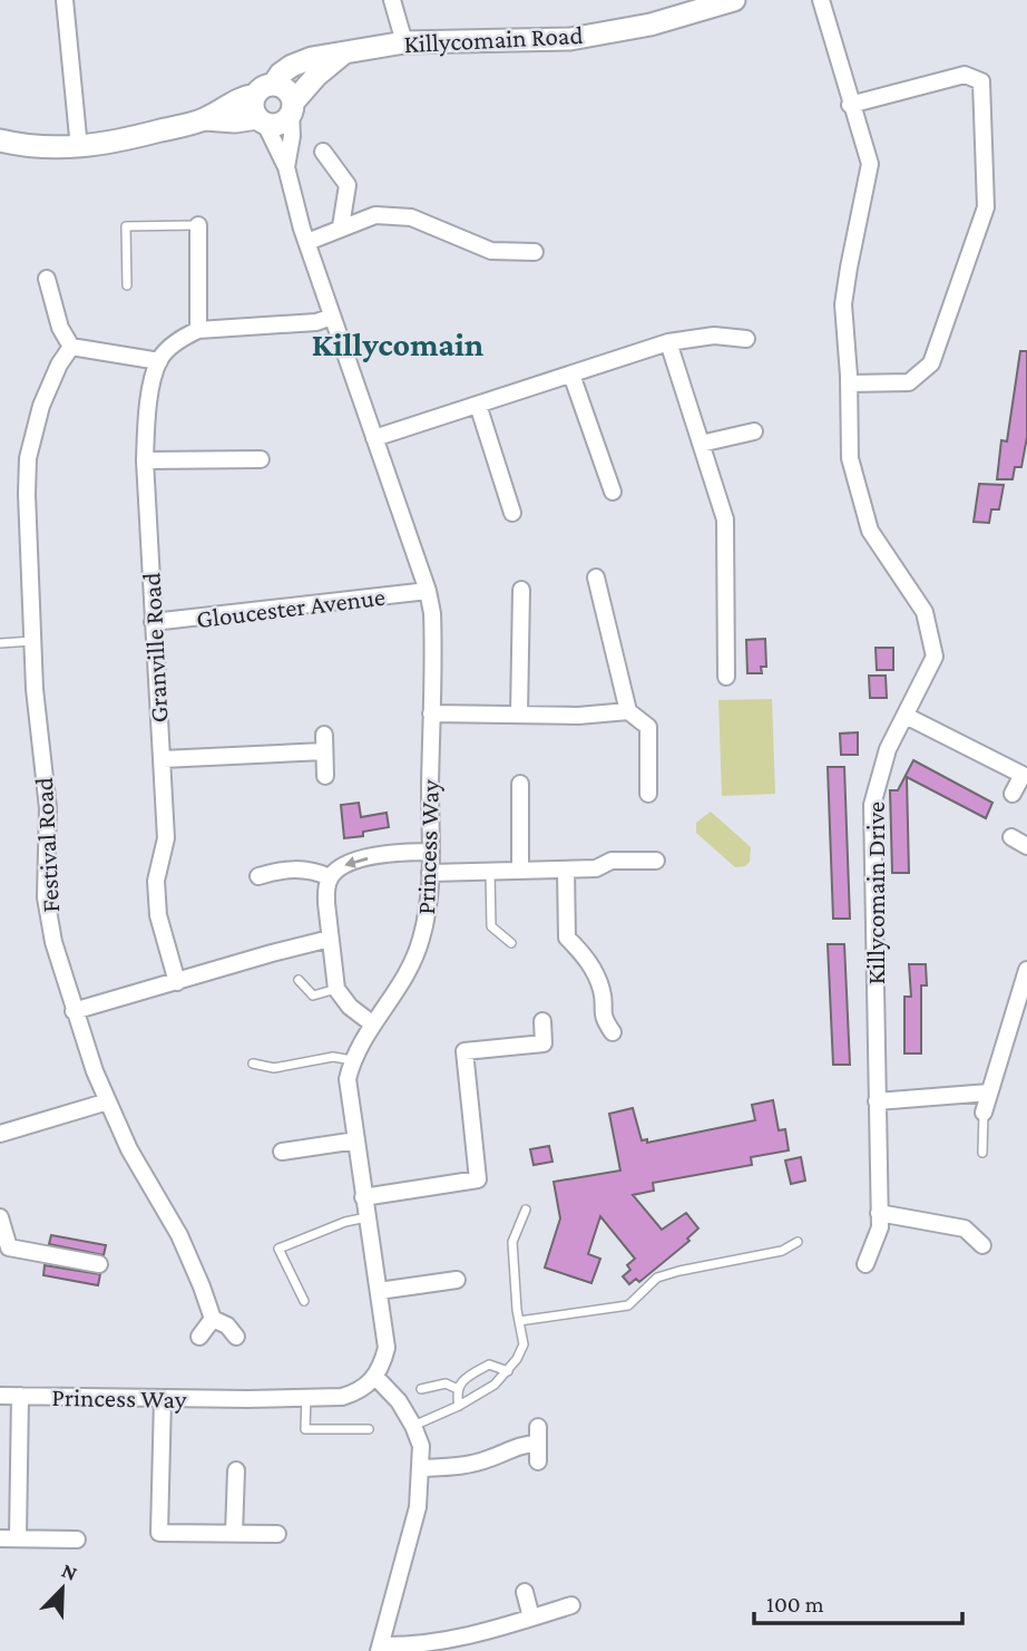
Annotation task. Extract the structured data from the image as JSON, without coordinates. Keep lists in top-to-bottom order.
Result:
{
  "streets": {
    "street": [
      "Killycomain Road",
      "Gloucester Avenue",
      "Granville Road",
      "Festival Road",
      "Princess Way",
      "Killycomain Drive"
    ]
  },
  "crossings": [
    ["Killycomain Road", "Princess Way"],
    ["Gloucester Avenue", "Granville Road"],
    ["Gloucester Avenue", "Princess Way"]
  ],
  "districts": ["Killycomain"],
  "scale_bar": "100 m",
  "north": "top right"
}
